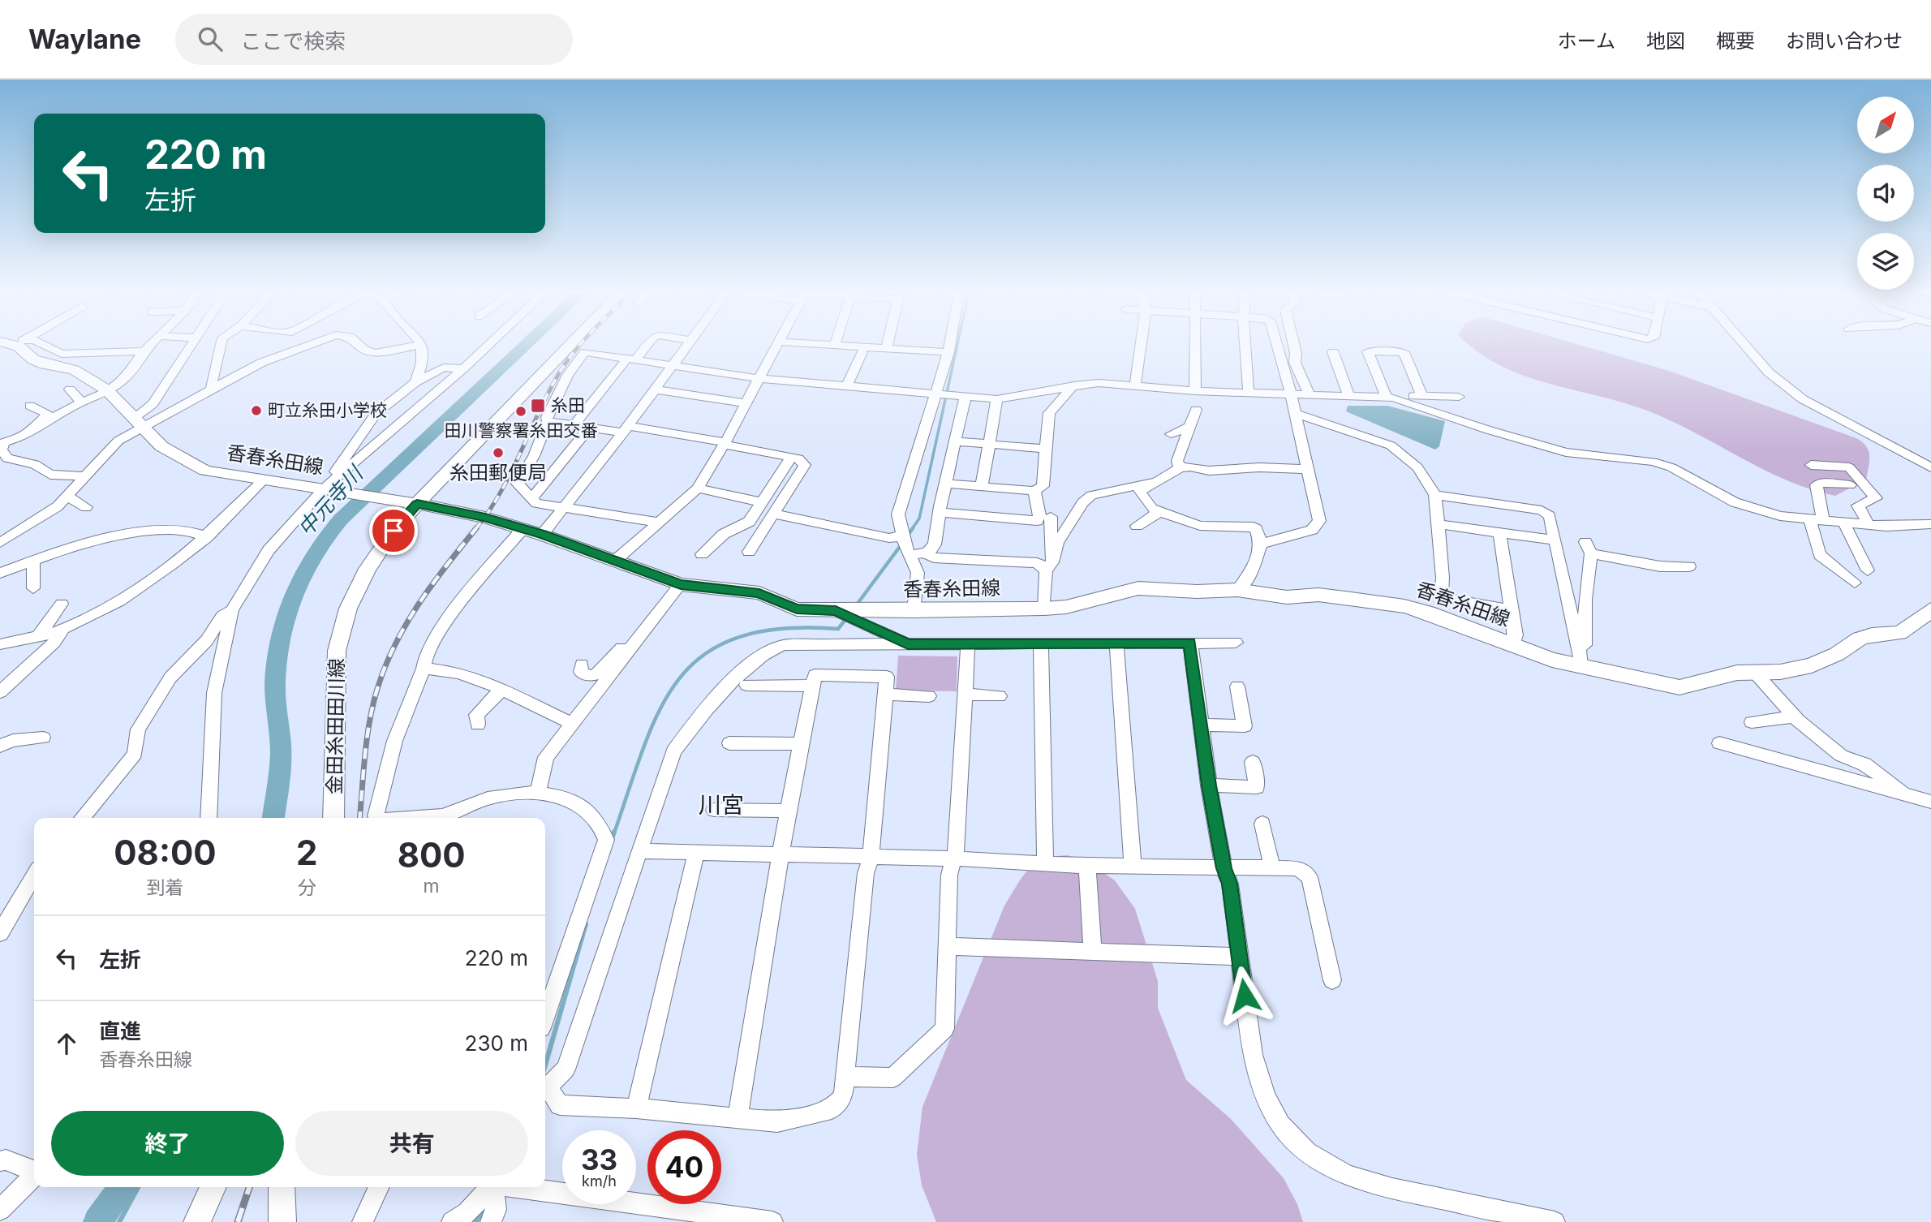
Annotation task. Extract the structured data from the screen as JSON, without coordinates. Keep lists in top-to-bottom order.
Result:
{
  "streets": {
    "main road": ["香春糸田線", "金田糸田田川線"]
  },
  "crossings": [
    ["香春糸田線", "金田糸田田川線"]
  ],
  "districts": ["川宮"],
  "water": ["中元寺川"],
  "places": {
    "transit": ["糸田"],
    "other": ["町立糸田小学校", "田川警察署糸田交番", "糸田郵便局"]
  },
  "north": "top right",
  "page": {
    "header": "Waylane",
    "search": "ここで検索",
    "nav": [
      "ホーム",
      "地図",
      "概要",
      "お問い合わせ"
    ],
    "turn": ["220 m", "左折"],
    "eta": [
      "08:00",
      "到着",
      "2",
      "分",
      "800",
      "m"
    ],
    "list": [
      {
        "name": "左折",
        "value": "220 m"
      },
      {
        "name": "直進",
        "note": "香春糸田線",
        "value": "230 m"
      }
    ],
    "buttons": ["終了", "共有"],
    "speed": "33 km/h",
    "limit": "40"
  }
}
